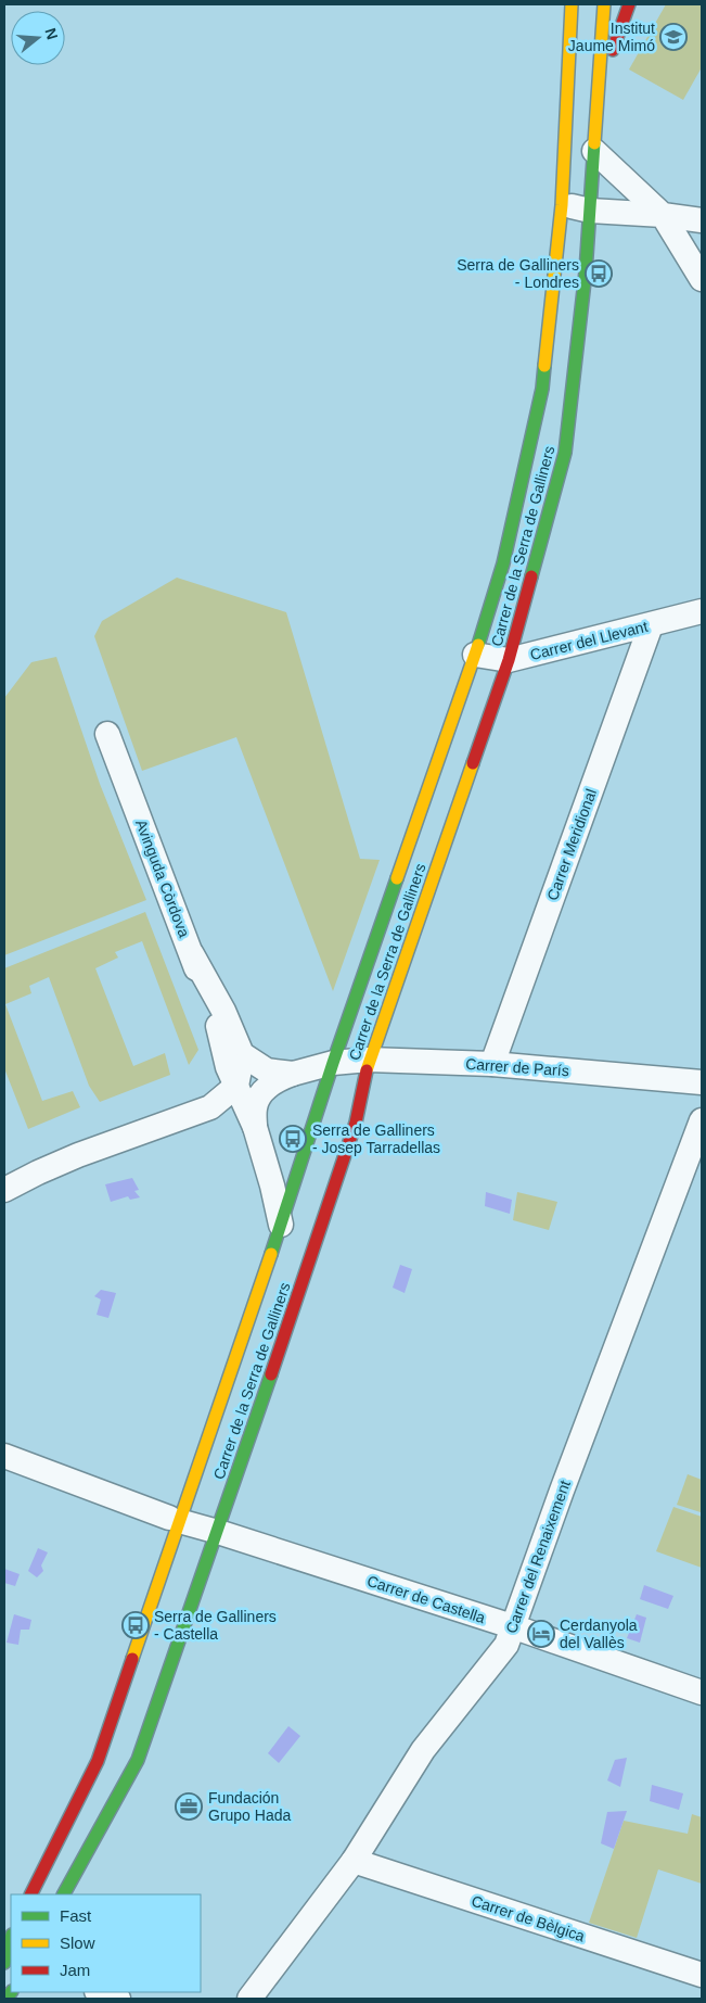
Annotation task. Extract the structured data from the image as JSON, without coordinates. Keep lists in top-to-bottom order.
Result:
{
  "streets": {
    "street": [
      "Carrer de la Serra de Galliners",
      "Carrer del Llevant",
      "Carrer Meridional",
      "Avinguda Còrdova",
      "Carrer de París",
      "Carrer del Renaixement",
      "Carrer de Castella",
      "Carrer de Bèlgica"
    ]
  },
  "crossings": [
    ["Carrer de la Serra de Galliners", "Carrer del Llevant"],
    ["Carrer de la Serra de Galliners", "Avinguda Còrdova"],
    ["Carrer de la Serra de Galliners", "Carrer de París"],
    ["Carrer de la Serra de Galliners", "Carrer de Castella"],
    ["Carrer del Llevant", "Carrer Meridional"],
    ["Carrer Meridional", "Carrer de París"],
    ["Carrer del Renaixement", "Carrer de Castella"],
    ["Carrer del Renaixement", "Carrer de Bèlgica"]
  ],
  "places": {
    "school or university": ["Institut Jaume Mimó"],
    "bus stop": ["Serra de Galliners - Londres", "Serra de Galliners - Josep Tarradellas", "Serra de Galliners - Castella"],
    "hotel": ["Cerdanyola del Vallès"],
    "office": ["Fundación Grupo Hada"]
  },
  "legend": ["Fast", "Slow", "Jam"],
  "north": "right"
}
